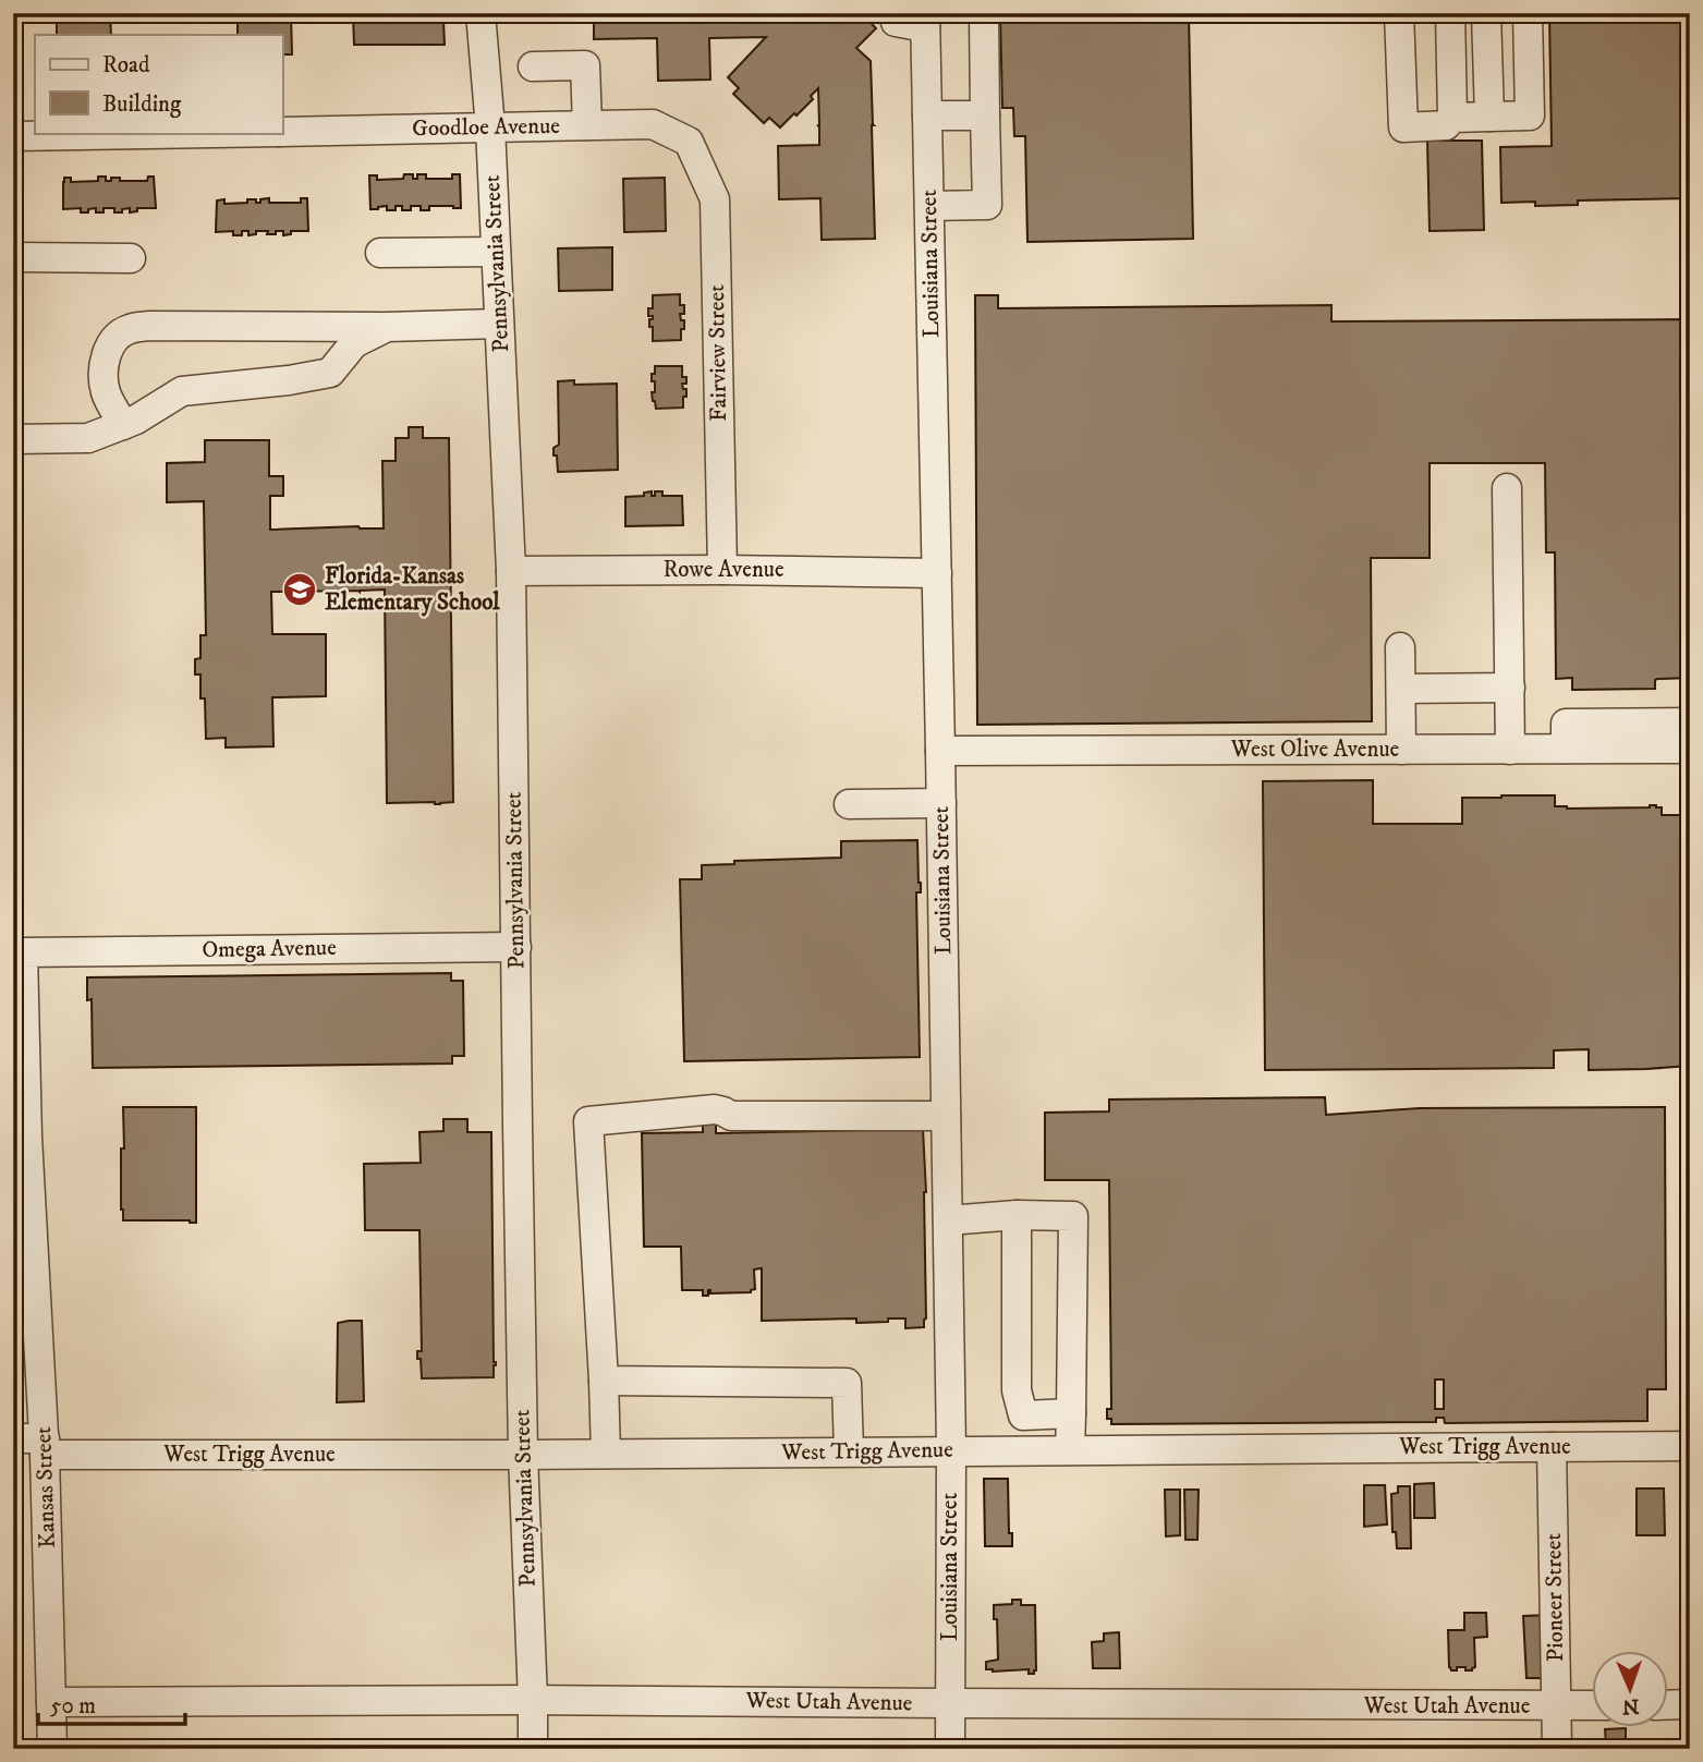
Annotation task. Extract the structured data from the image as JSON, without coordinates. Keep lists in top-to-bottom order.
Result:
{
  "streets": {
    "street": [
      "Goodloe Avenue",
      "Pennsylvania Street",
      "Louisiana Street",
      "Fairview Street",
      "Rowe Avenue",
      "West Olive Avenue",
      "Omega Avenue",
      "West Trigg Avenue",
      "Kansas Street",
      "Pioneer Street",
      "West Utah Avenue"
    ]
  },
  "crossings": [
    ["Goodloe Avenue", "Pennsylvania Street"],
    ["Goodloe Avenue", "Fairview Street"],
    ["Pennsylvania Street", "Rowe Avenue"],
    ["Pennsylvania Street", "Omega Avenue"],
    ["Pennsylvania Street", "West Trigg Avenue"],
    ["Pennsylvania Street", "West Utah Avenue"],
    ["Louisiana Street", "Rowe Avenue"],
    ["Louisiana Street", "West Olive Avenue"],
    ["Louisiana Street", "West Trigg Avenue"],
    ["Louisiana Street", "West Utah Avenue"],
    ["Fairview Street", "Rowe Avenue"],
    ["Omega Avenue", "Kansas Street"],
    ["West Trigg Avenue", "Kansas Street"],
    ["West Trigg Avenue", "Pioneer Street"],
    ["Kansas Street", "West Utah Avenue"],
    ["Pioneer Street", "West Utah Avenue"]
  ],
  "places": {
    "school or university": ["Florida-Kansas Elementary School"]
  },
  "legend": ["Road", "Building"],
  "scale_bar": "50 m",
  "north": "bottom"
}
